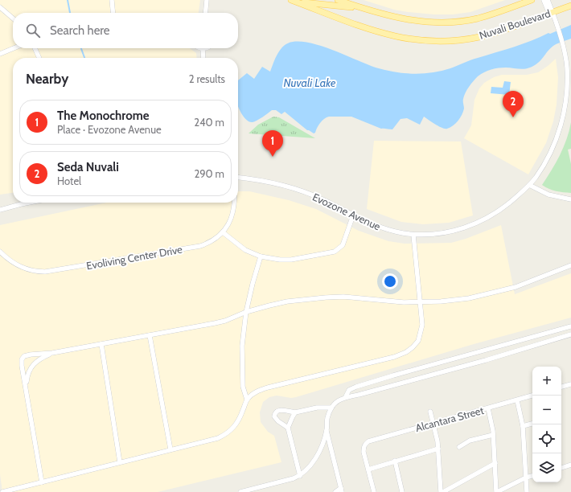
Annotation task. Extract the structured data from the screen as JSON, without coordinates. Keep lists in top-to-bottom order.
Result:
{
  "streets": {
    "main road": ["Nuvali Boulevard"],
    "street": ["Evozone Avenue", "Evoliving Center Drive", "Alcantara Street"]
  },
  "crossings": [
    ["Nuvali Boulevard", "Evozone Avenue"]
  ],
  "water": ["Nuvali Lake"],
  "page": {
    "search": "Search here",
    "heading": ["Nearby", "2 results"],
    "pins": ["2", "1"],
    "list": [
      {
        "mark": "1",
        "name": "The Monochrome",
        "note": "Place · Evozone Avenue",
        "value": "240 m"
      },
      {
        "mark": "2",
        "name": "Seda Nuvali",
        "note": "Hotel",
        "value": "290 m"
      }
    ],
    "map_buttons": ["+", "−"]
  }
}
